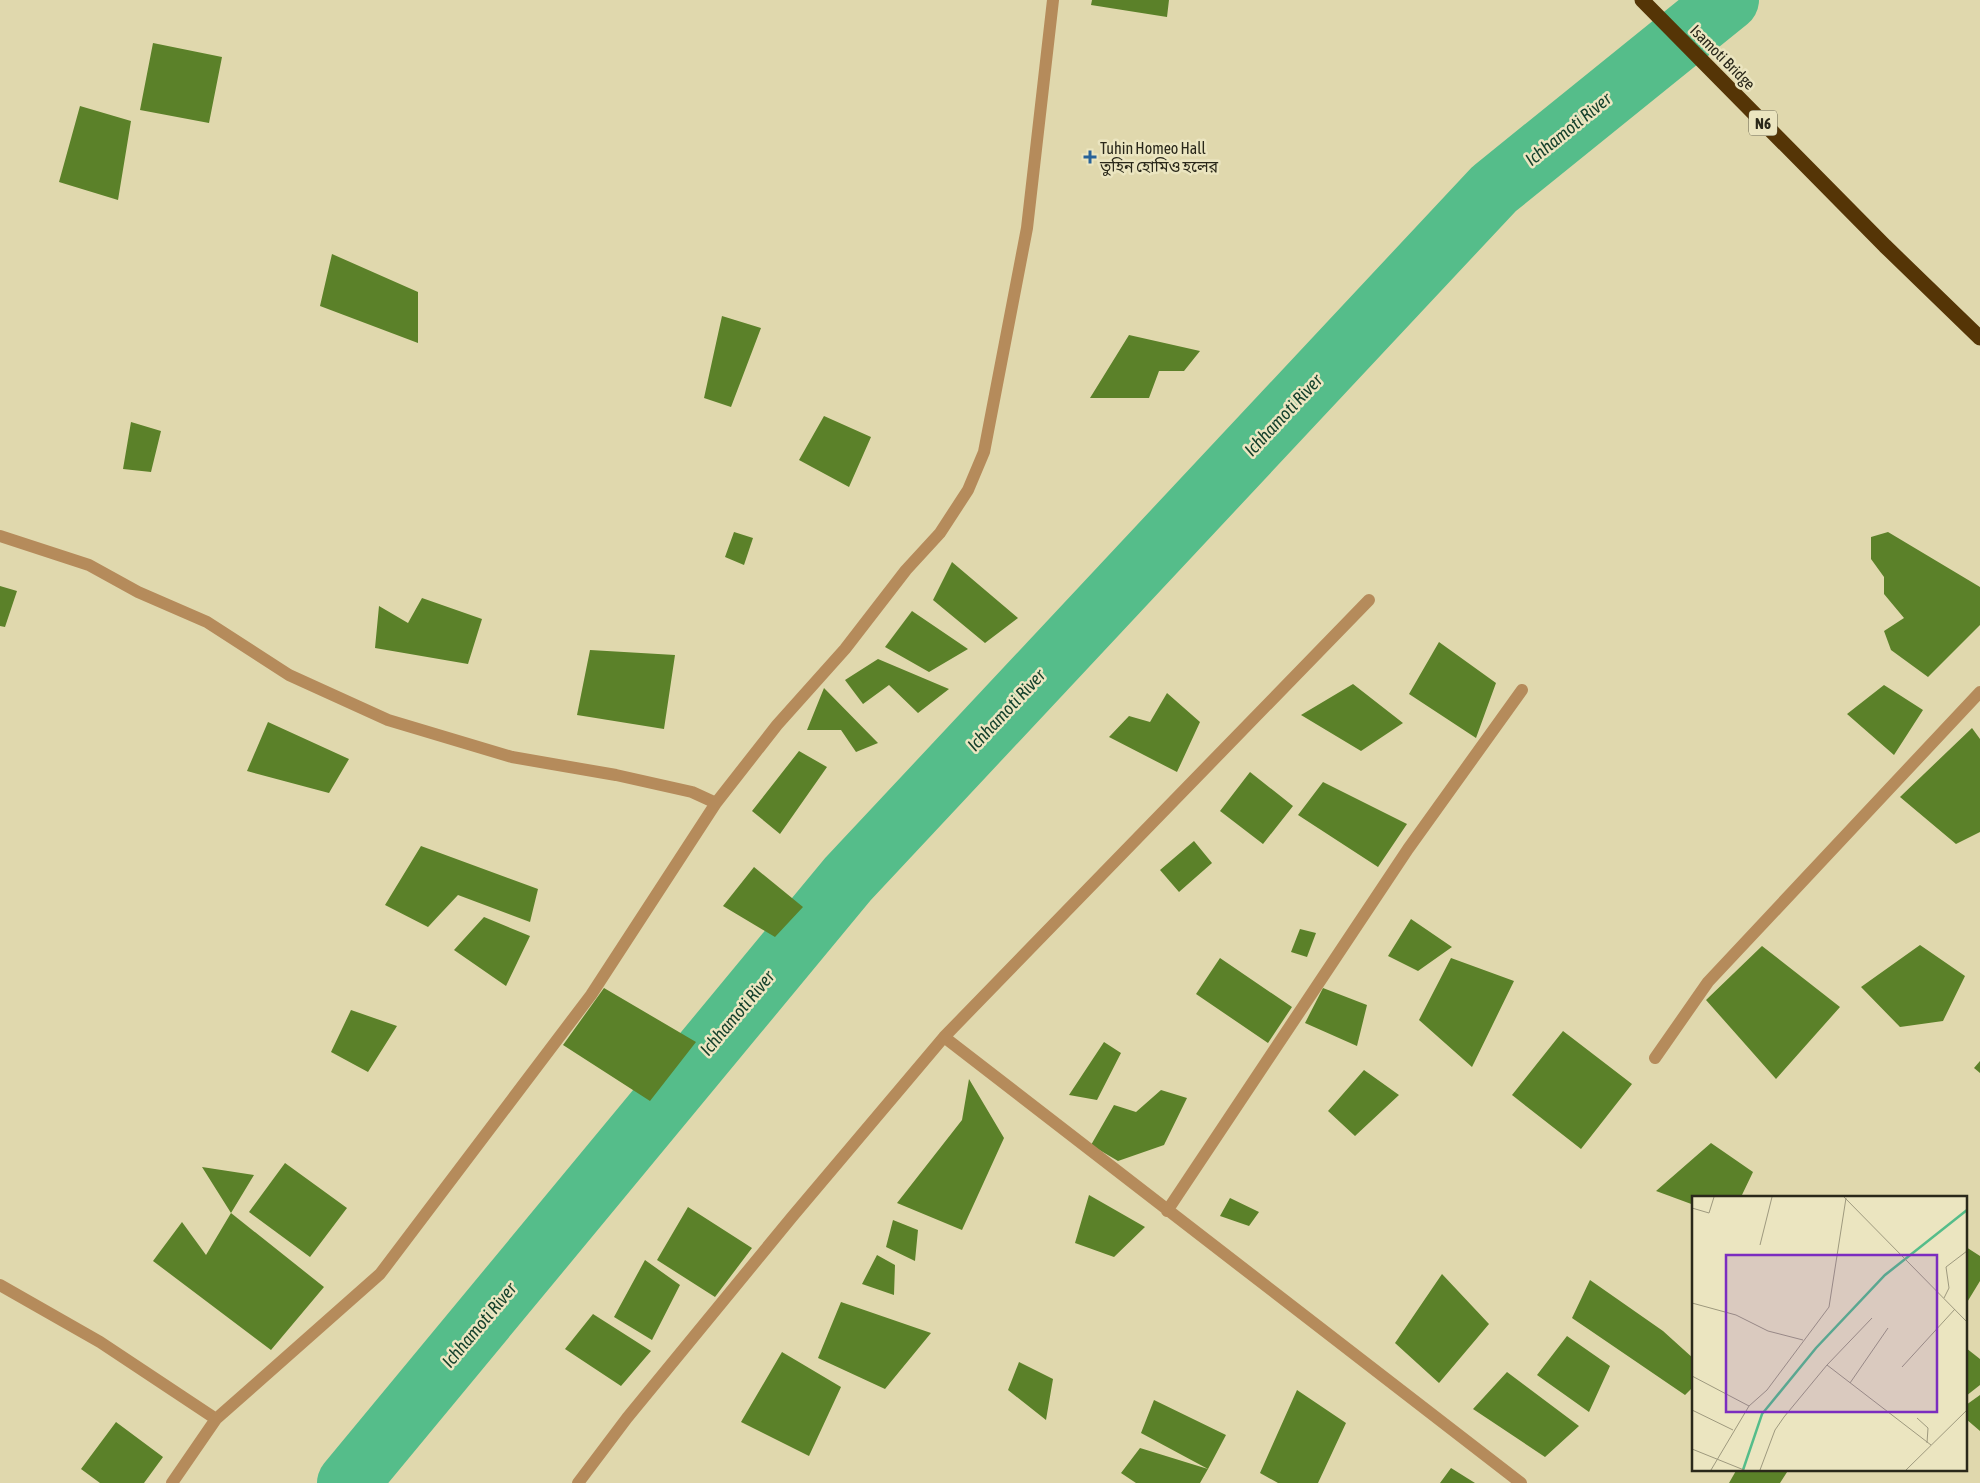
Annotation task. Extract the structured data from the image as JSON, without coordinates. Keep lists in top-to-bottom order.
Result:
{
  "streets": {
    "highway": ["Isamoti Bridge", "N6"]
  },
  "water": ["Ichhamoti River"],
  "places": {
    "health": ["Tuhin Homeo Hall তুহিন হোমিও হলের"]
  }
}
